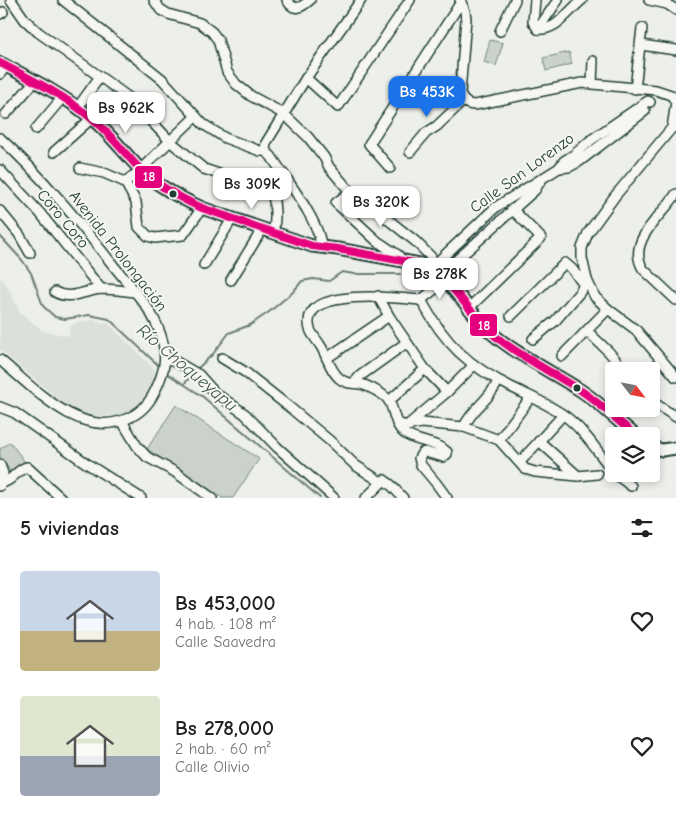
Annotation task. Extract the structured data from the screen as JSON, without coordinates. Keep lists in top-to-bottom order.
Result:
{
  "streets": {
    "street": ["Calle San Lorenzo", "Coro Coro", "Avenida Prolongación"]
  },
  "water": ["Río Choqueyapu"],
  "lines": ["transit line 18"],
  "north": "bottom right",
  "page": {
    "price": [
      "Bs 453K",
      "Bs 962K",
      "Bs 309K",
      "Bs 320K",
      "Bs 278K"
    ],
    "heading": "5 viviendas",
    "list": [
      {
        "name": "Bs 453,000",
        "note": "4 hab. · 108 m² · Calle Saavedra"
      },
      {
        "name": "Bs 278,000",
        "note": "2 hab. · 60 m² · Calle Olivio"
      }
    ]
  }
}
